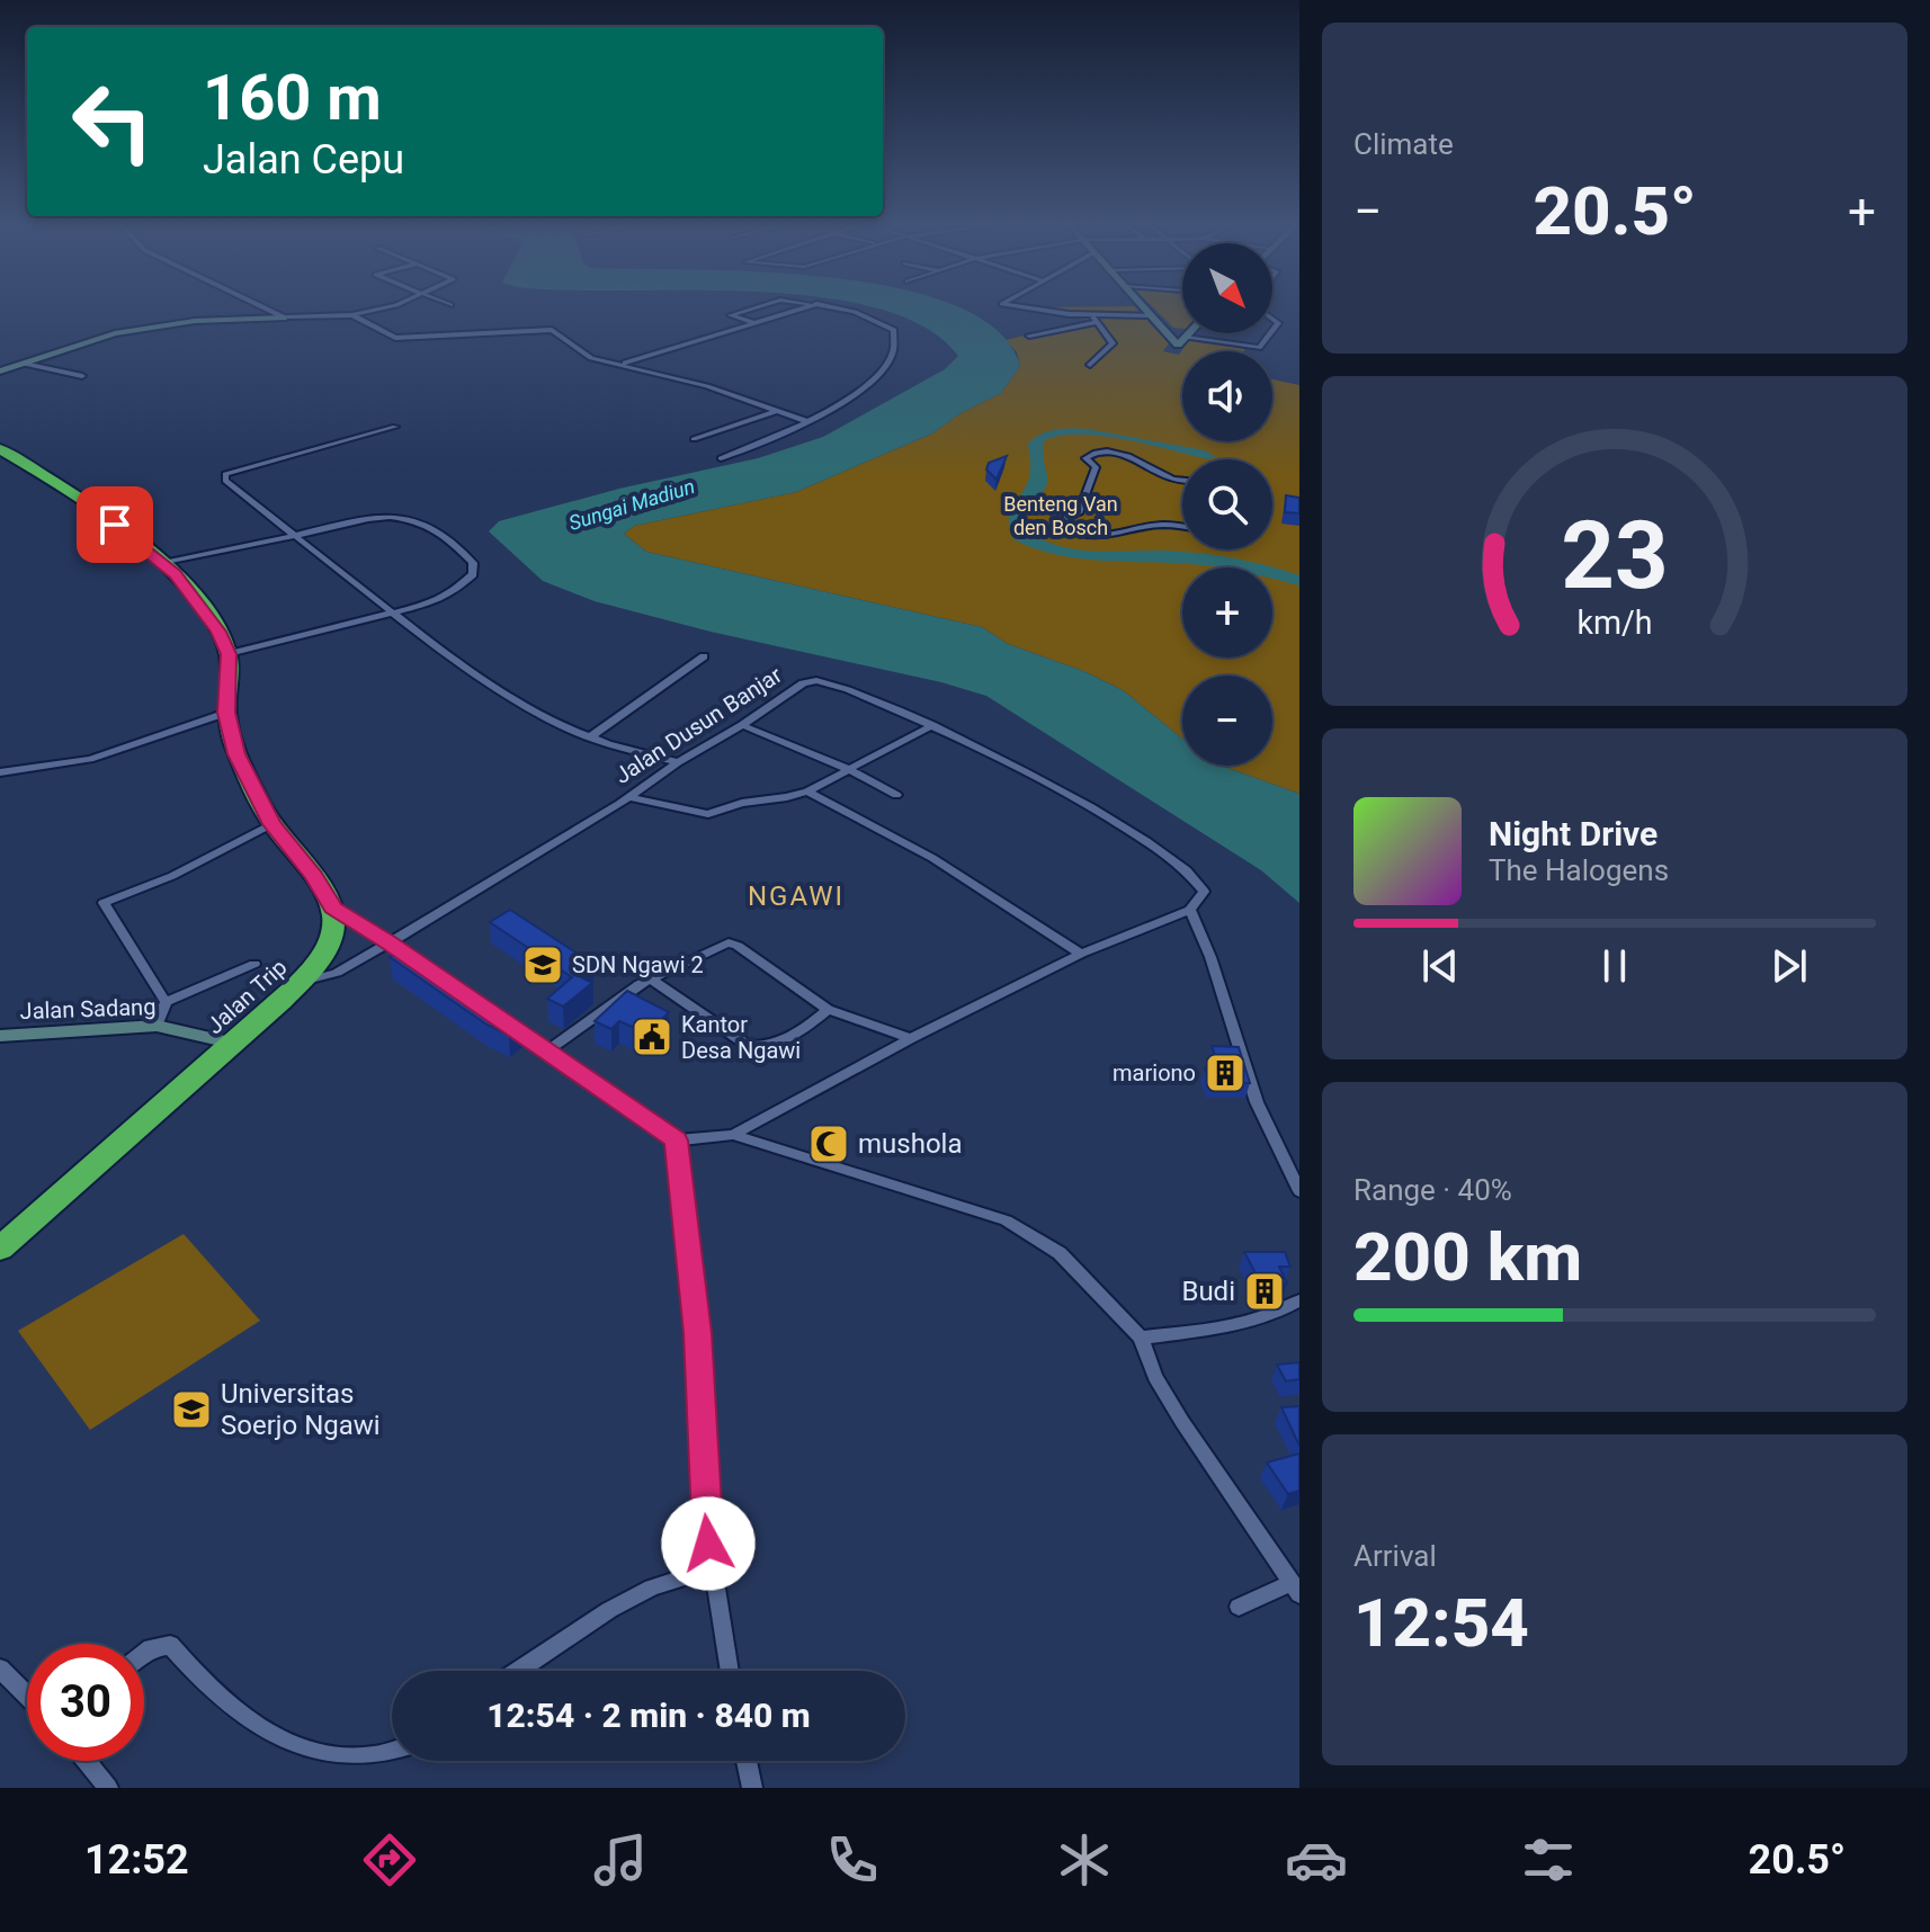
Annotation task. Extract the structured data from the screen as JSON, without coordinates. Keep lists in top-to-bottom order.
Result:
{
  "streets": {
    "highway": ["Jalan Trip"],
    "street": ["Jalan Dusun Banjar", "Jalan Sadang"]
  },
  "crossings": [
    ["Jalan Dusun Banjar", "Jalan Trip"],
    ["Jalan Trip", "Jalan Sadang"]
  ],
  "districts": ["NGAWI"],
  "water": ["Sungai Madiun"],
  "parks": ["Benteng Van den Bosch"],
  "places": {
    "school or university": ["SDN Ngawi 2", "Universitas Soerjo Ngawi"],
    "public building": ["Kantor Desa Ngawi"],
    "building": ["mariono", "Budi"],
    "mosque": ["mushola"]
  },
  "north": "bottom right",
  "page": {
    "tile": [
      "Climate",
      ["Range · 40%", "200 km"],
      ["Arrival", "12:54"]
    ],
    "turn": ["160 m", "Jalan Cepu"],
    "heat": ["−", "20.5°", "+"],
    "map_buttons": ["+", "−"],
    "song": ["Night Drive", "The Halogens"],
    "limit": "30",
    "trip": "12:54 · 2 min · 840 m",
    "tabs": ["12:52", "20.5°"],
    "gauge": ["23", "km/h"]
  }
}
